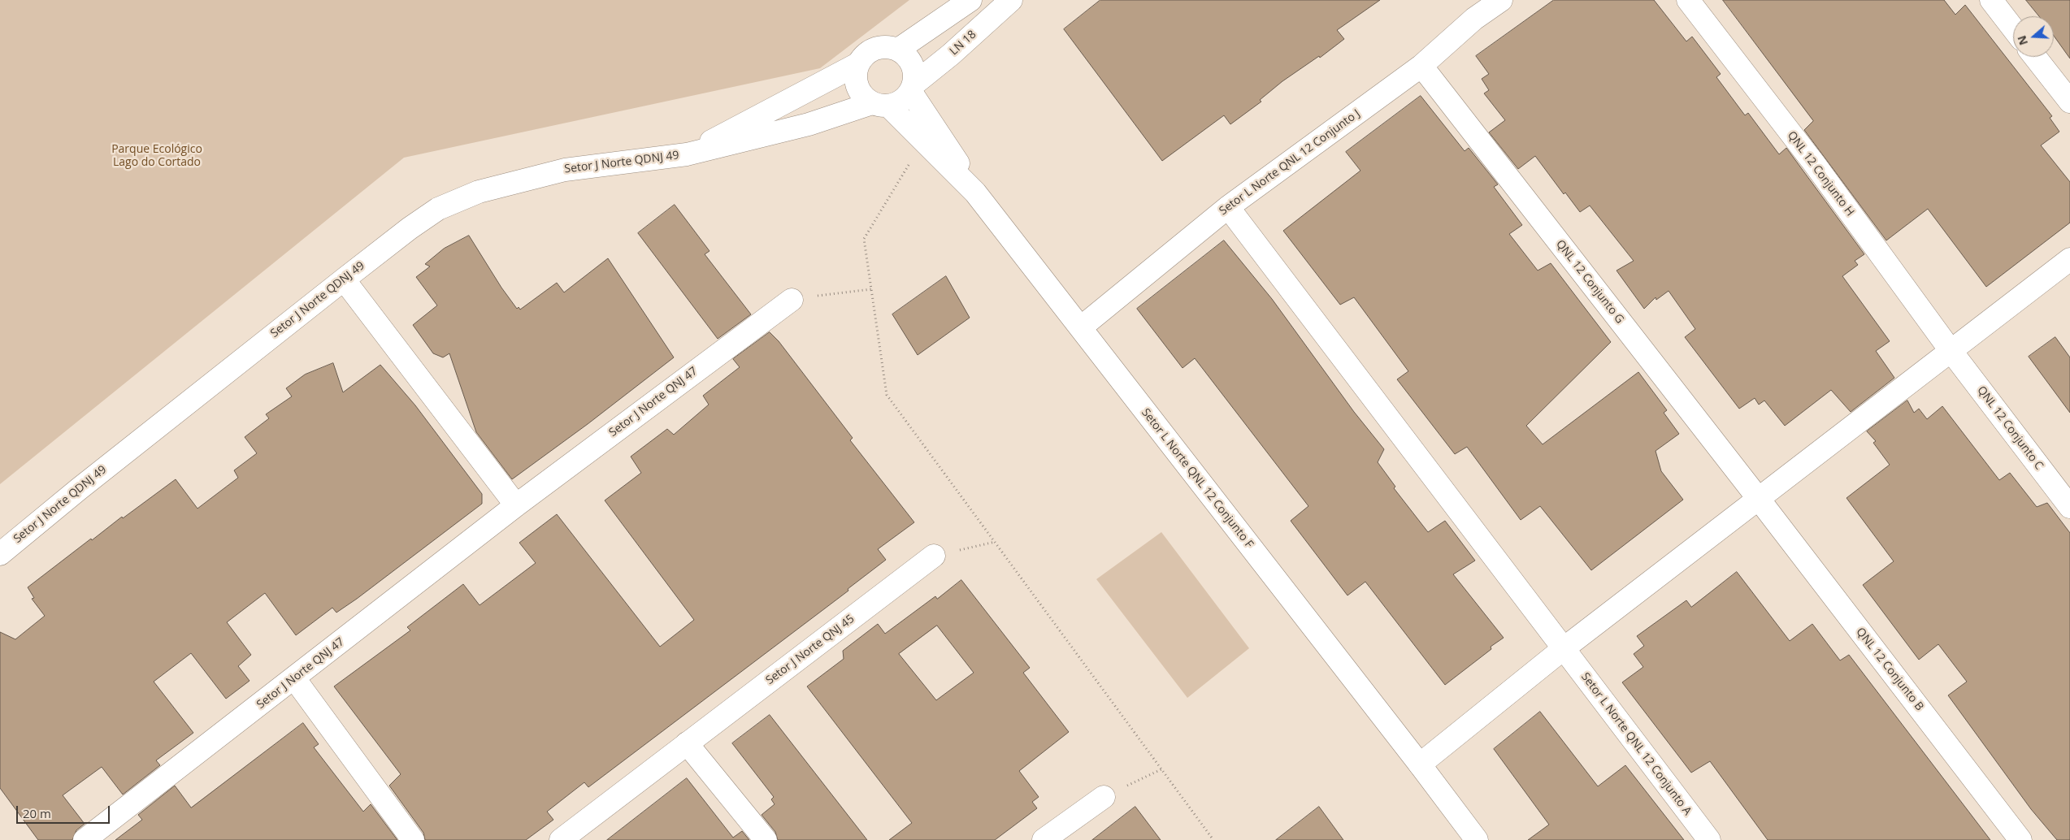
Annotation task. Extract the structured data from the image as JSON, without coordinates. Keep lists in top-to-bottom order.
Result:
{
  "streets": {
    "street": [
      "LN 18",
      "Setor J Norte QDNJ 49",
      "Setor L Norte QNL 12 Conjunto J",
      "QNL 12 Conjunto H",
      "QNL 12 Conjunto G",
      "Setor J Norte QNJ 47",
      "QNL 12 Conjunto C",
      "Setor L Norte QNL 12 Conjunto F",
      "Setor J Norte QNJ 45",
      "QNL 12 Conjunto B",
      "Setor L Norte QNL 12 Conjunto A"
    ]
  },
  "crossings": [
    ["Setor L Norte QNL 12 Conjunto J", "QNL 12 Conjunto G"],
    ["Setor L Norte QNL 12 Conjunto J", "Setor L Norte QNL 12 Conjunto F"],
    ["QNL 12 Conjunto H", "QNL 12 Conjunto C"],
    ["QNL 12 Conjunto G", "QNL 12 Conjunto B"]
  ],
  "parks": ["Parque Ecológico Lago do Cortado"],
  "scale_bar": "20 m",
  "north": "left"
}
